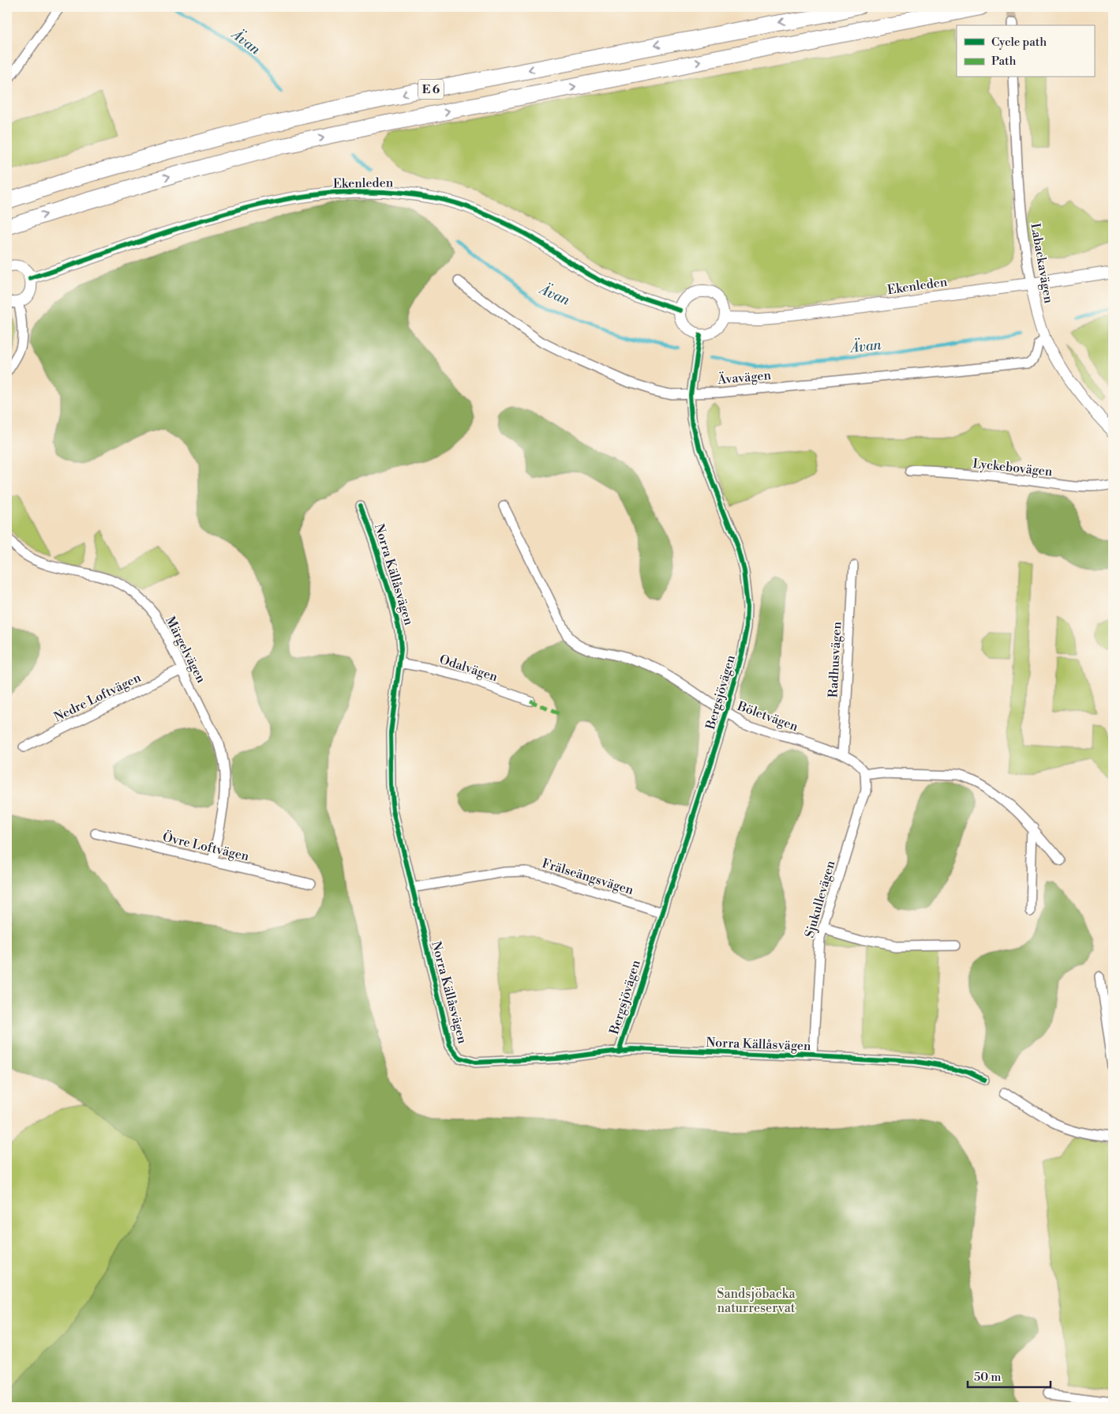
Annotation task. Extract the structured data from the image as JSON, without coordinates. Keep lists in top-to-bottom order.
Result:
{
  "streets": {
    "highway": ["E 6"],
    "street": [
      "Ekenleden",
      "Labackavägen",
      "Ävavägen",
      "Lyckebovägen",
      "Norra Källåsvägen",
      "Märgelvägen",
      "Radhusvägen",
      "Odalvägen",
      "Bergsjövägen",
      "Nedre Loftvägen",
      "Böletvägen",
      "Övre Loftvägen",
      "Frälseängsvägen",
      "Sjukullevägen"
    ]
  },
  "crossings": [
    ["Ekenleden", "Labackavägen"],
    ["Ekenleden", "Bergsjövägen"],
    ["Labackavägen", "Ävavägen"],
    ["Ävavägen", "Bergsjövägen"],
    ["Norra Källåsvägen", "Odalvägen"],
    ["Norra Källåsvägen", "Bergsjövägen"],
    ["Norra Källåsvägen", "Frälseängsvägen"],
    ["Norra Källåsvägen", "Sjukullevägen"],
    ["Märgelvägen", "Nedre Loftvägen"],
    ["Märgelvägen", "Övre Loftvägen"],
    ["Radhusvägen", "Böletvägen"],
    ["Bergsjövägen", "Böletvägen"],
    ["Bergsjövägen", "Frälseängsvägen"],
    ["Böletvägen", "Sjukullevägen"]
  ],
  "water": ["Ävan"],
  "parks": ["Sandsjöbacka naturreservat"],
  "legend": ["Cycle path", "Path"],
  "scale_bar": "50 m"
}
